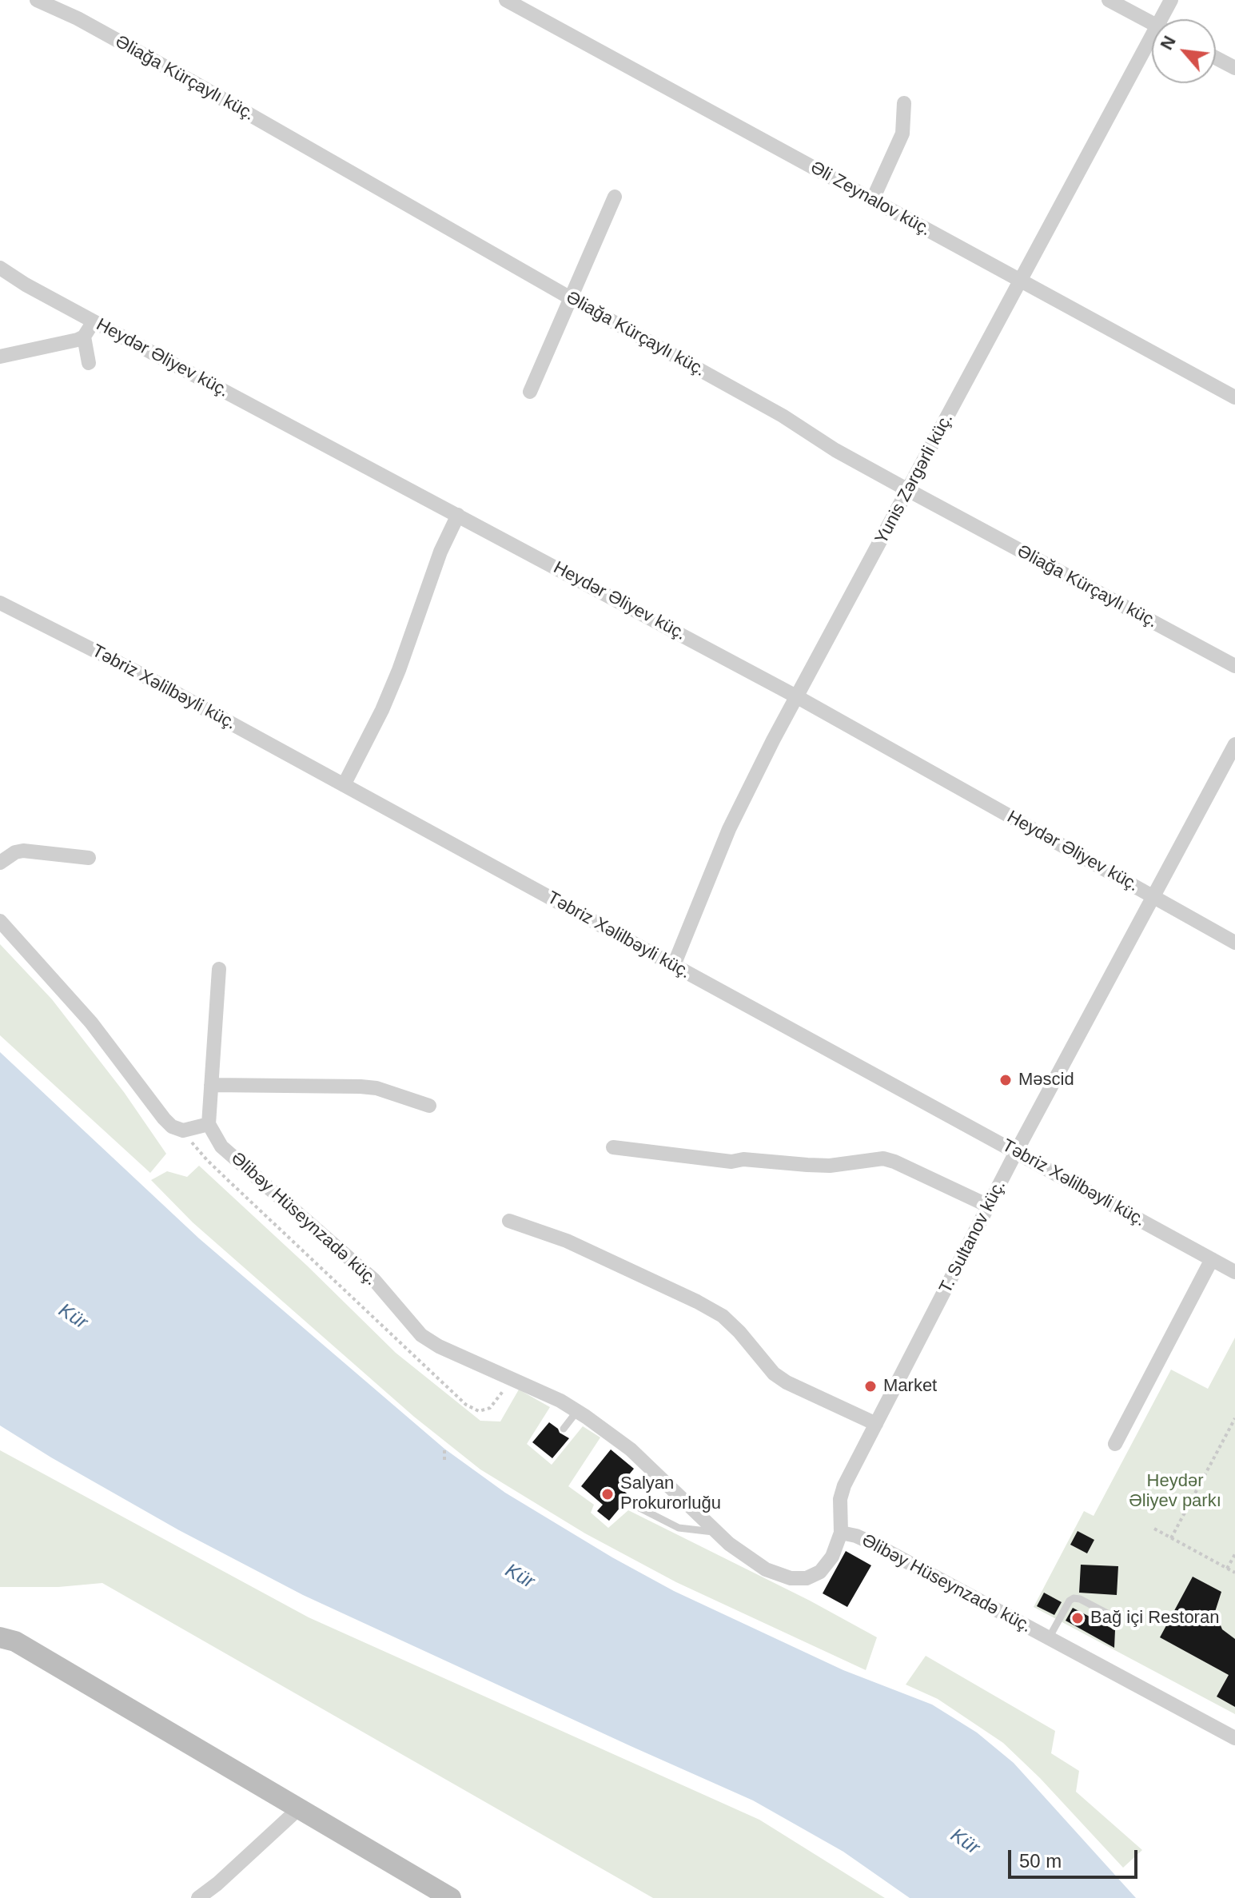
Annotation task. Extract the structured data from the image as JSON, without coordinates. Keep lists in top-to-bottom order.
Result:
{
  "streets": {
    "street": [
      "Əliağa Kürçaylı küç.",
      "Əli Zeynalov küç.",
      "Heydər Əliyev küç.",
      "Yunis Zərgərli küç.",
      "Təbriz Xəlilbəyli küç.",
      "Əlibəy Hüseynzadə küç.",
      "T. Sultanov küç."
    ]
  },
  "crossings": [
    ["Əliağa Kürçaylı küç.", "Yunis Zərgərli küç."],
    ["Əli Zeynalov küç.", "Yunis Zərgərli küç."],
    ["Heydər Əliyev küç.", "Yunis Zərgərli küç."],
    ["Heydər Əliyev küç.", "T. Sultanov küç."],
    ["Yunis Zərgərli küç.", "Təbriz Xəlilbəyli küç."],
    ["Təbriz Xəlilbəyli küç.", "T. Sultanov küç."],
    ["Əlibəy Hüseynzadə küç.", "T. Sultanov küç."]
  ],
  "water": ["Kür"],
  "parks": ["Heydər Əliyev parkı"],
  "places": [
    "Məscid",
    "Market",
    "Salyan Prokurorluğu",
    "Bağ içi Restoran"
  ],
  "scale_bar": "50 m",
  "north": "top left"
}
